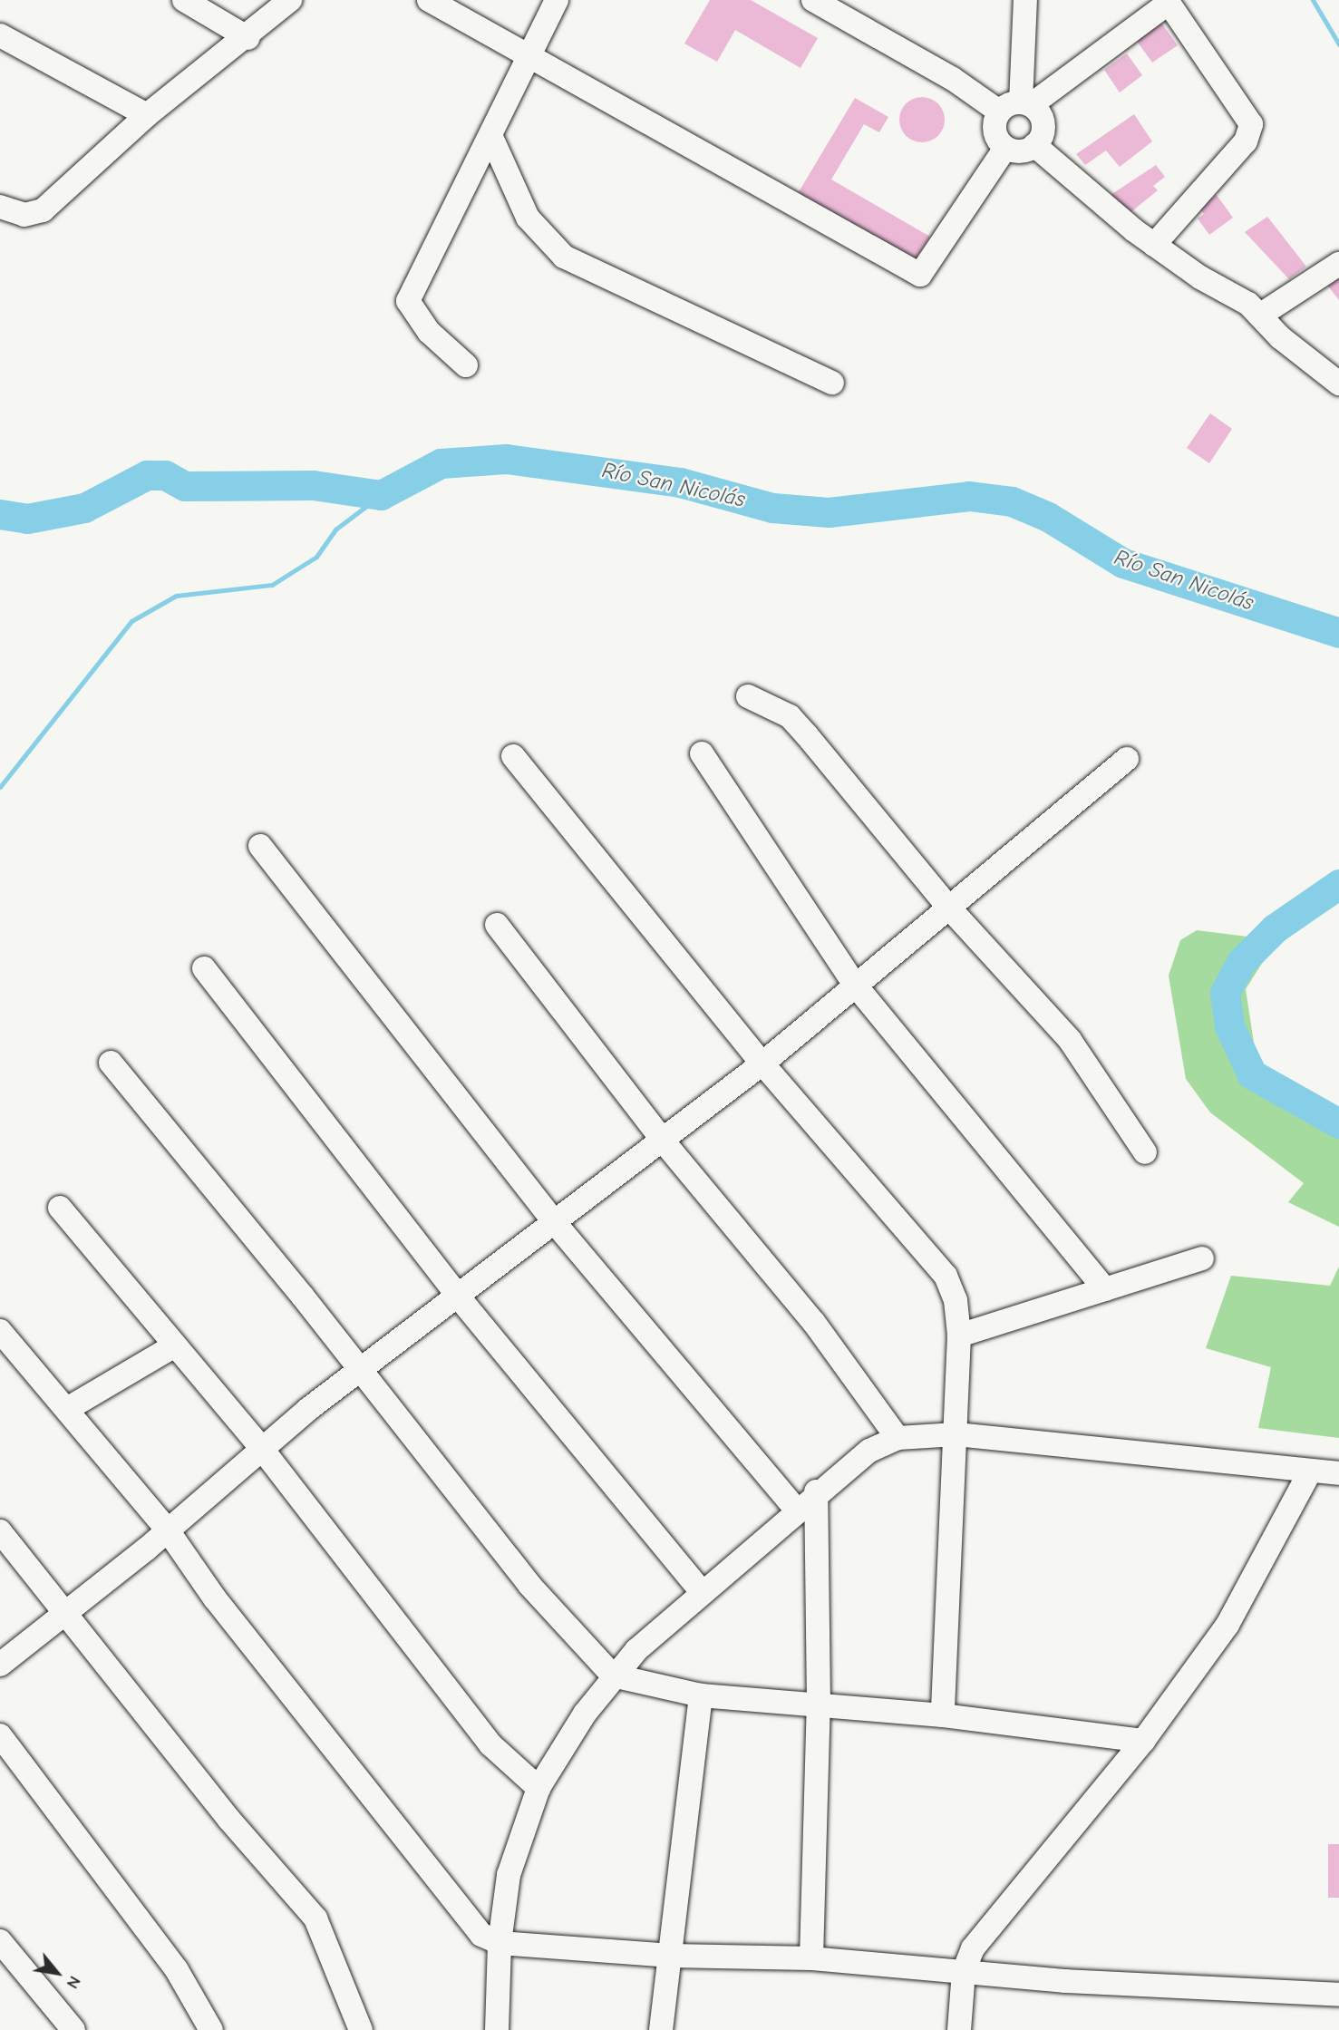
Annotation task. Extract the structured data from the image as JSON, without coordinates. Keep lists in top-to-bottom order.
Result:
{
  "water": ["Río San Nicolás"],
  "north": "bottom right"
}
